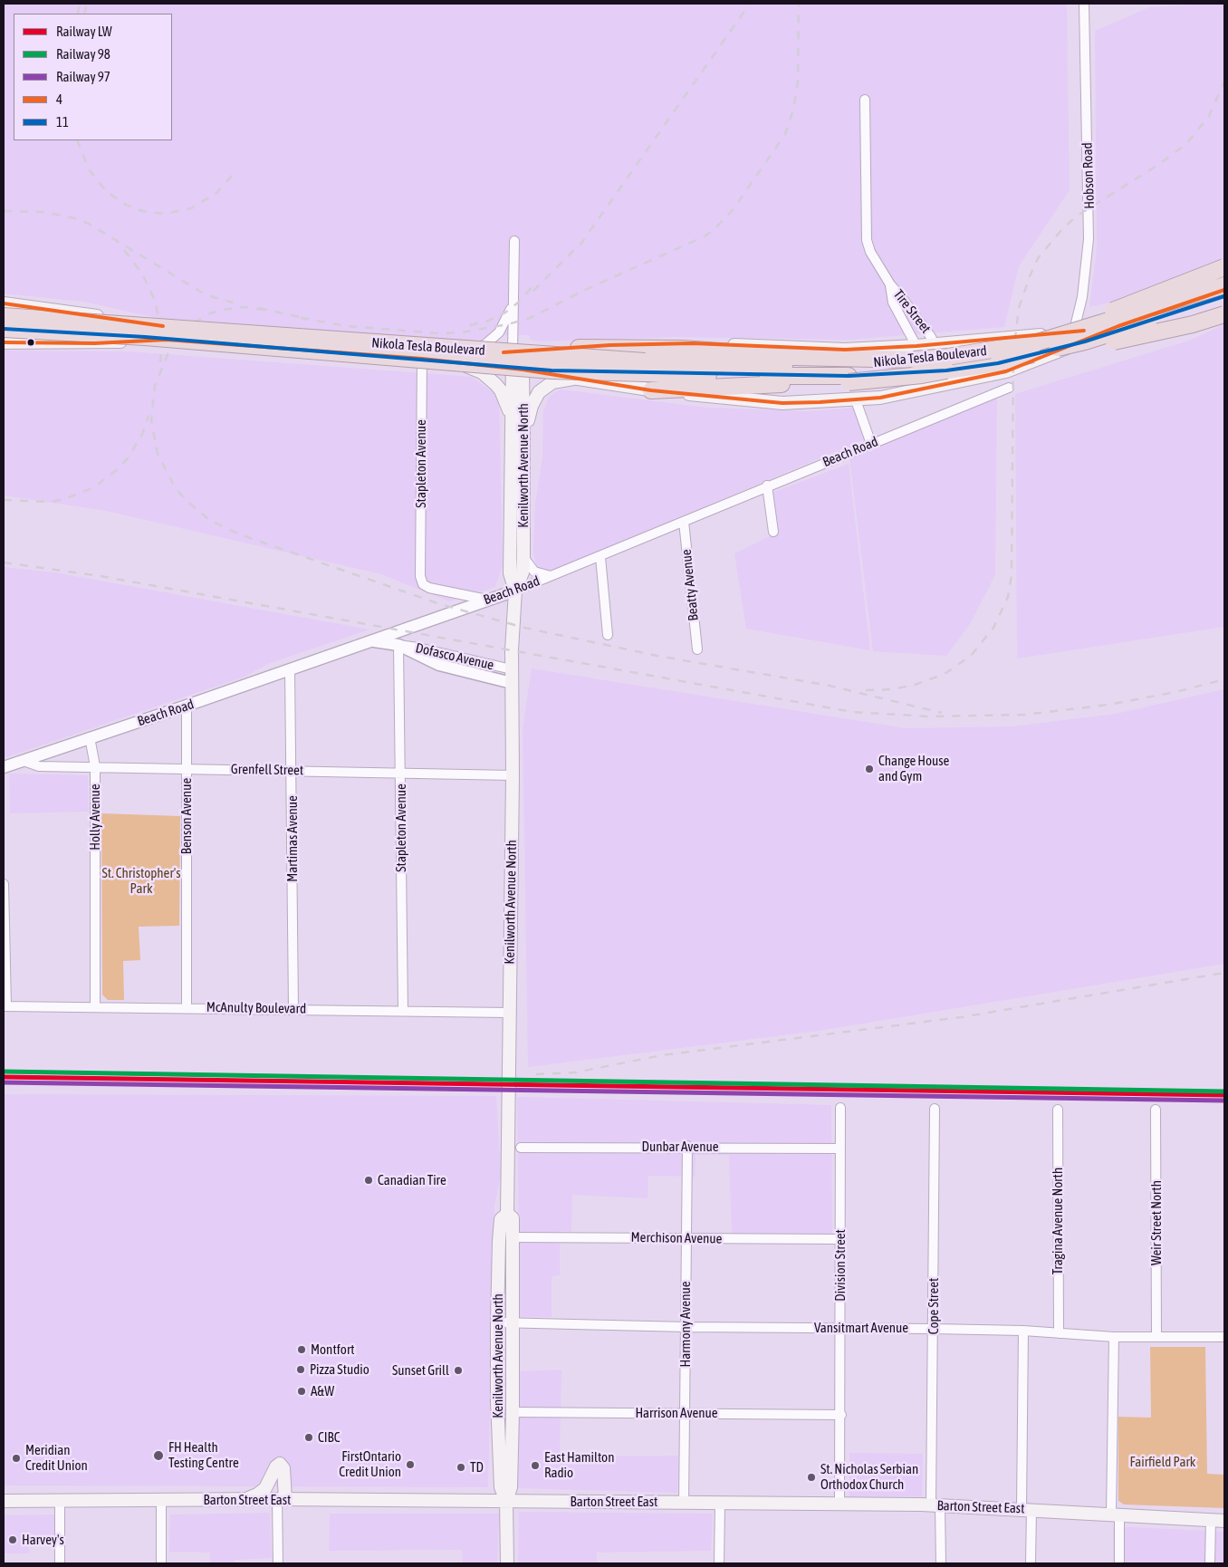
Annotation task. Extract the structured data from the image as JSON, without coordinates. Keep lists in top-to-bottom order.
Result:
{
  "streets": {
    "highway": ["Nikola Tesla Boulevard"],
    "main road": ["Kenilworth Avenue North", "Barton Street East"],
    "street": [
      "Hobson Road",
      "Tire Street",
      "Beach Road",
      "Stapleton Avenue",
      "Beatty Avenue",
      "Dofasco Avenue",
      "Grenfell Street",
      "Benson Avenue",
      "Holly Avenue",
      "Martimas Avenue",
      "McAnulty Boulevard",
      "Dunbar Avenue",
      "Tragina Avenue North",
      "Weir Street North",
      "Merchison Avenue",
      "Division Street",
      "Cope Street",
      "Harmony Avenue",
      "Vansitmart Avenue",
      "Harrison Avenue"
    ]
  },
  "crossings": [
    ["Tire Street", "Nikola Tesla Boulevard"],
    ["Beach Road", "Stapleton Avenue"],
    ["Beach Road", "Kenilworth Avenue North"],
    ["Beach Road", "Beatty Avenue"],
    ["Beach Road", "Dofasco Avenue"],
    ["Beach Road", "Grenfell Street"],
    ["Beach Road", "Benson Avenue"],
    ["Beach Road", "Holly Avenue"],
    ["Beach Road", "Martimas Avenue"],
    ["Stapleton Avenue", "Dofasco Avenue"],
    ["Stapleton Avenue", "Grenfell Street"],
    ["Stapleton Avenue", "McAnulty Boulevard"],
    ["Kenilworth Avenue North", "Dofasco Avenue"],
    ["Kenilworth Avenue North", "Grenfell Street"],
    ["Kenilworth Avenue North", "McAnulty Boulevard"],
    ["Kenilworth Avenue North", "Merchison Avenue"],
    ["Kenilworth Avenue North", "Vansitmart Avenue"],
    ["Kenilworth Avenue North", "Harrison Avenue"],
    ["Kenilworth Avenue North", "Barton Street East"],
    ["Grenfell Street", "Benson Avenue"],
    ["Grenfell Street", "Holly Avenue"],
    ["Grenfell Street", "Martimas Avenue"],
    ["Benson Avenue", "McAnulty Boulevard"],
    ["Holly Avenue", "McAnulty Boulevard"],
    ["Martimas Avenue", "McAnulty Boulevard"],
    ["Dunbar Avenue", "Division Street"],
    ["Dunbar Avenue", "Harmony Avenue"],
    ["Tragina Avenue North", "Vansitmart Avenue"],
    ["Weir Street North", "Vansitmart Avenue"],
    ["Merchison Avenue", "Division Street"],
    ["Merchison Avenue", "Harmony Avenue"],
    ["Division Street", "Vansitmart Avenue"],
    ["Division Street", "Harrison Avenue"],
    ["Division Street", "Barton Street East"],
    ["Cope Street", "Vansitmart Avenue"],
    ["Cope Street", "Barton Street East"],
    ["Harmony Avenue", "Vansitmart Avenue"],
    ["Harmony Avenue", "Harrison Avenue"],
    ["Harmony Avenue", "Barton Street East"]
  ],
  "parks": ["St. Christopher's Park", "Fairfield Park"],
  "places": [
    "Change House and Gym",
    "Canadian Tire",
    "Montfort",
    "Pizza Studio",
    "Sunset Grill",
    "A&W",
    "CIBC",
    "FH Health Testing Centre",
    "Meridian Credit Union",
    "FirstOntario Credit Union",
    "East Hamilton Radio",
    "TD",
    "St. Nicholas Serbian Orthodox Church",
    "Harvey's"
  ],
  "lines": [
    "transit line 4",
    "transit line 11",
    "rail line 98",
    "rail line LW",
    "rail line 97"
  ],
  "legend": [
    "Railway LW",
    "Railway 98",
    "Railway 97",
    "4",
    "11"
  ]
}
